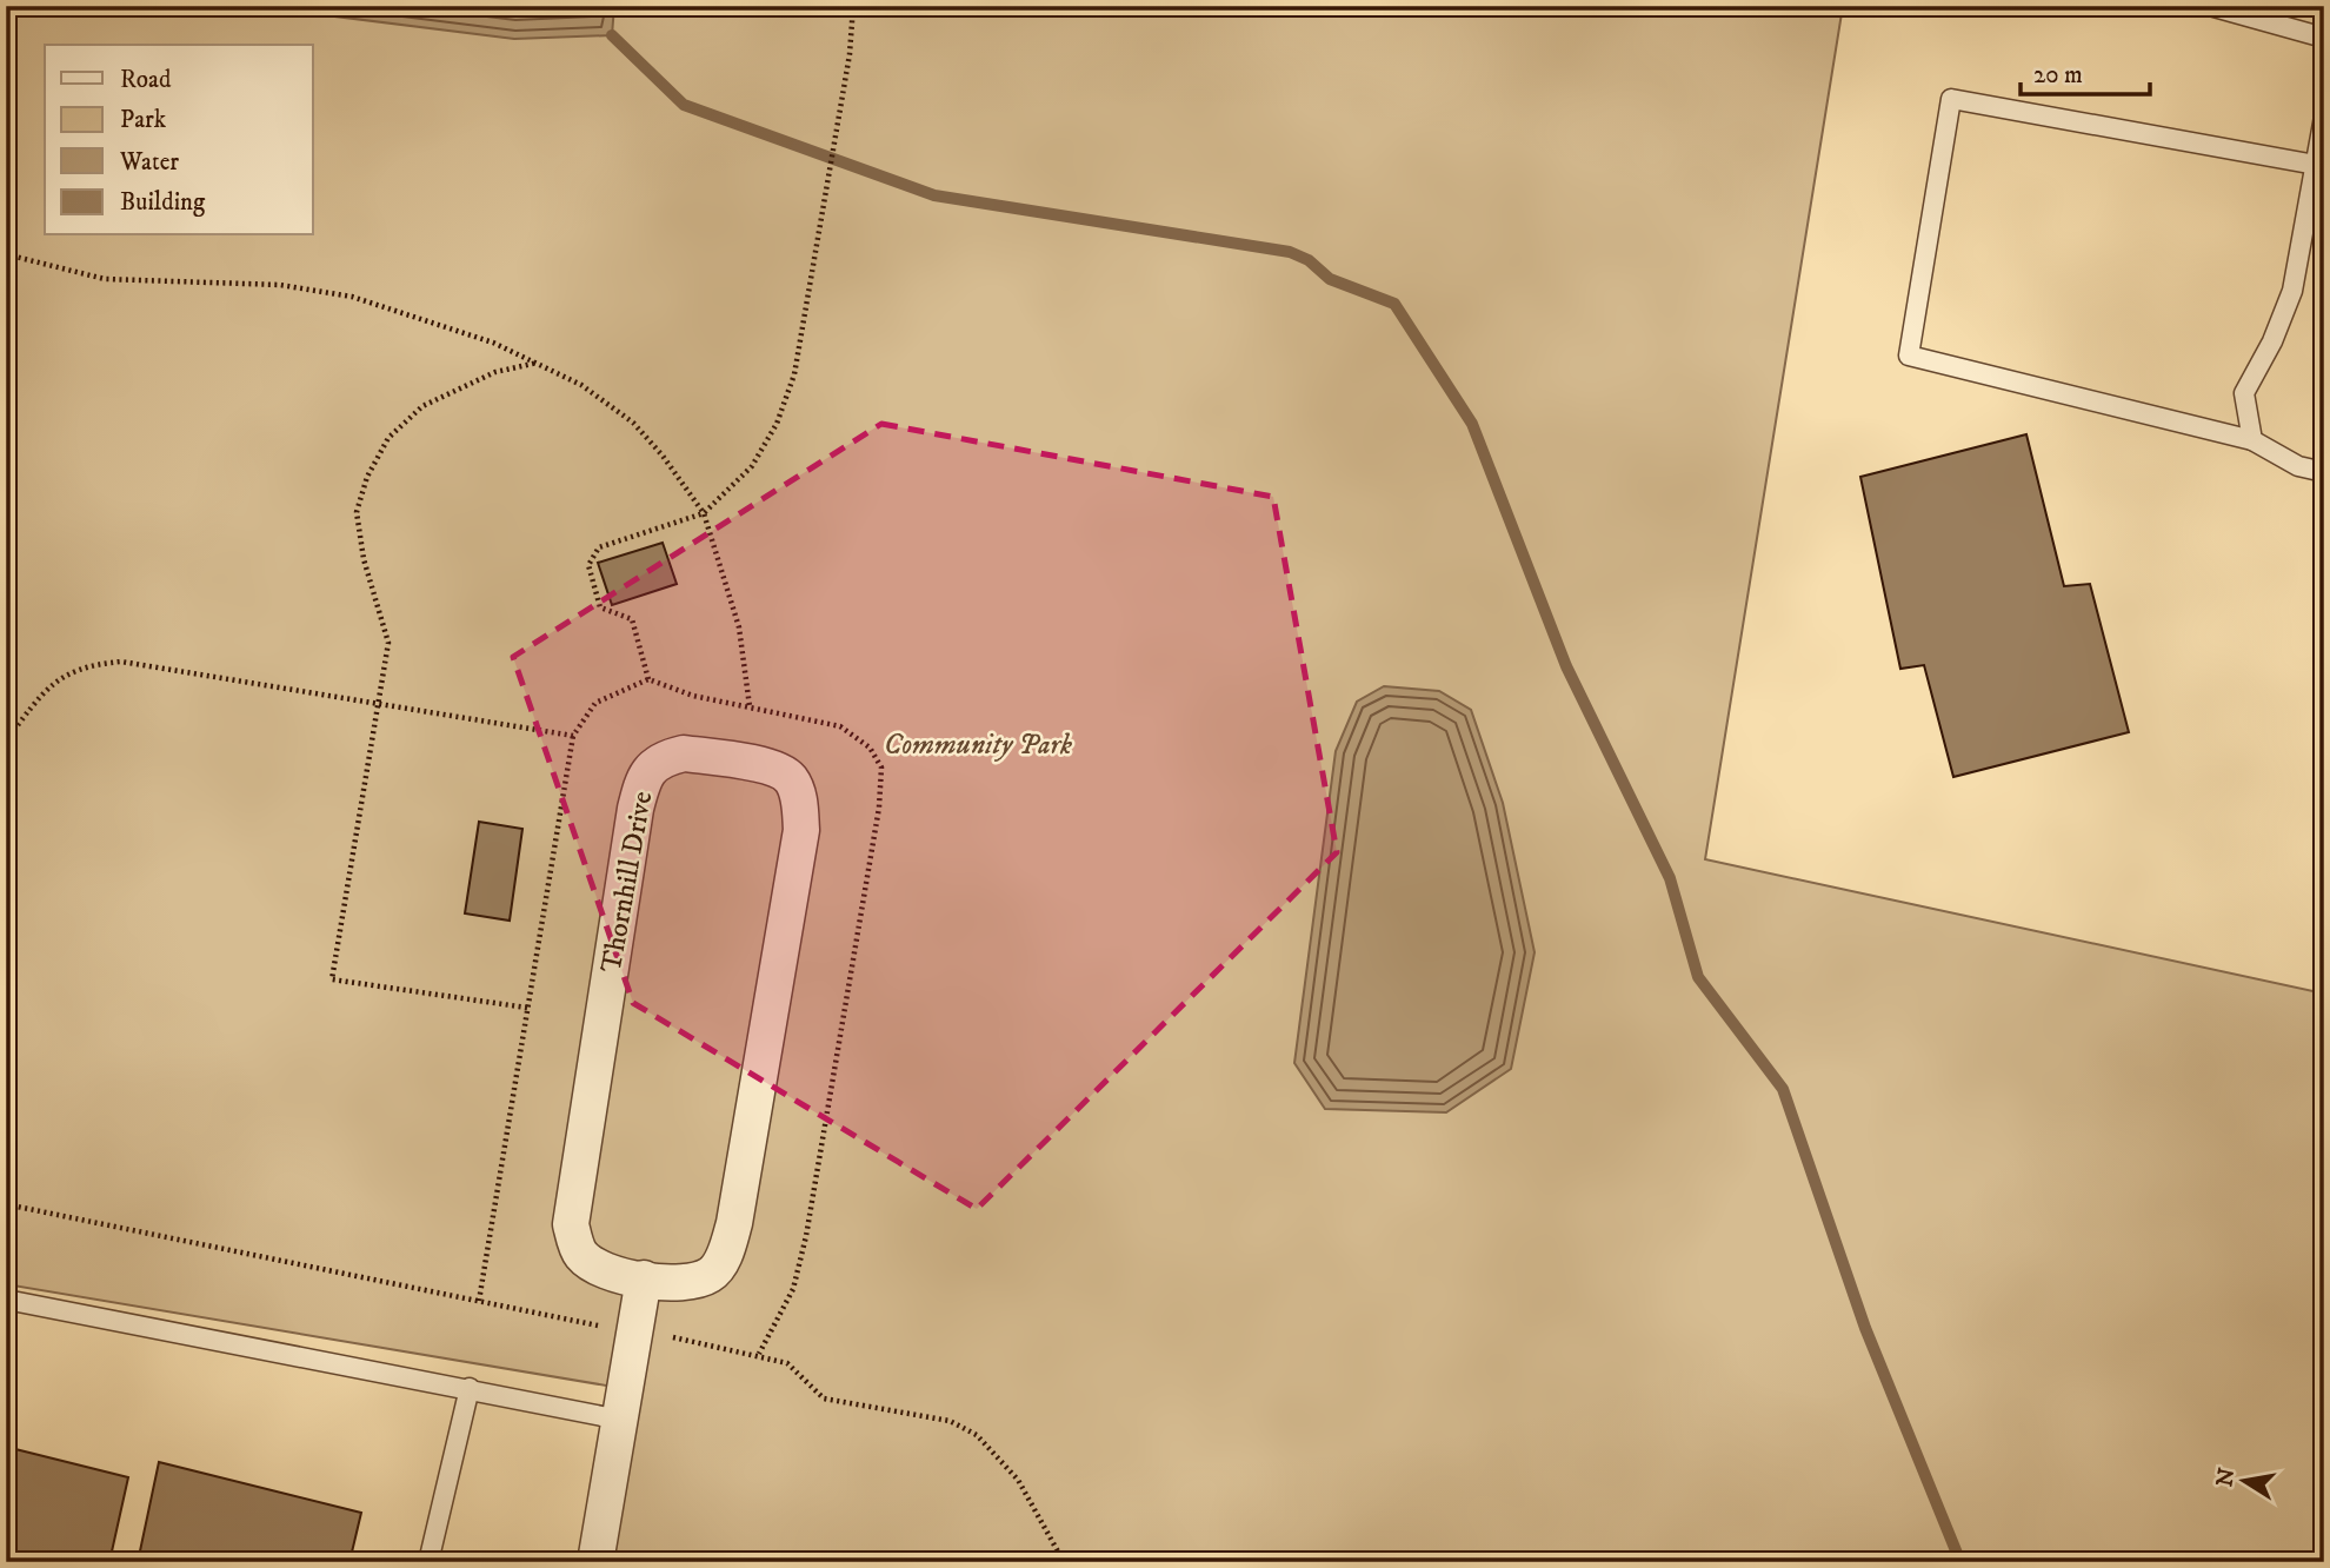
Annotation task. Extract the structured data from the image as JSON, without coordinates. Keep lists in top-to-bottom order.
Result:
{
  "streets": {
    "street": ["Thornhill Drive"]
  },
  "parks": ["Community Park"],
  "legend": [
    "Road",
    "Park",
    "Water",
    "Building"
  ],
  "scale_bar": "20 m",
  "north": "left"
}
